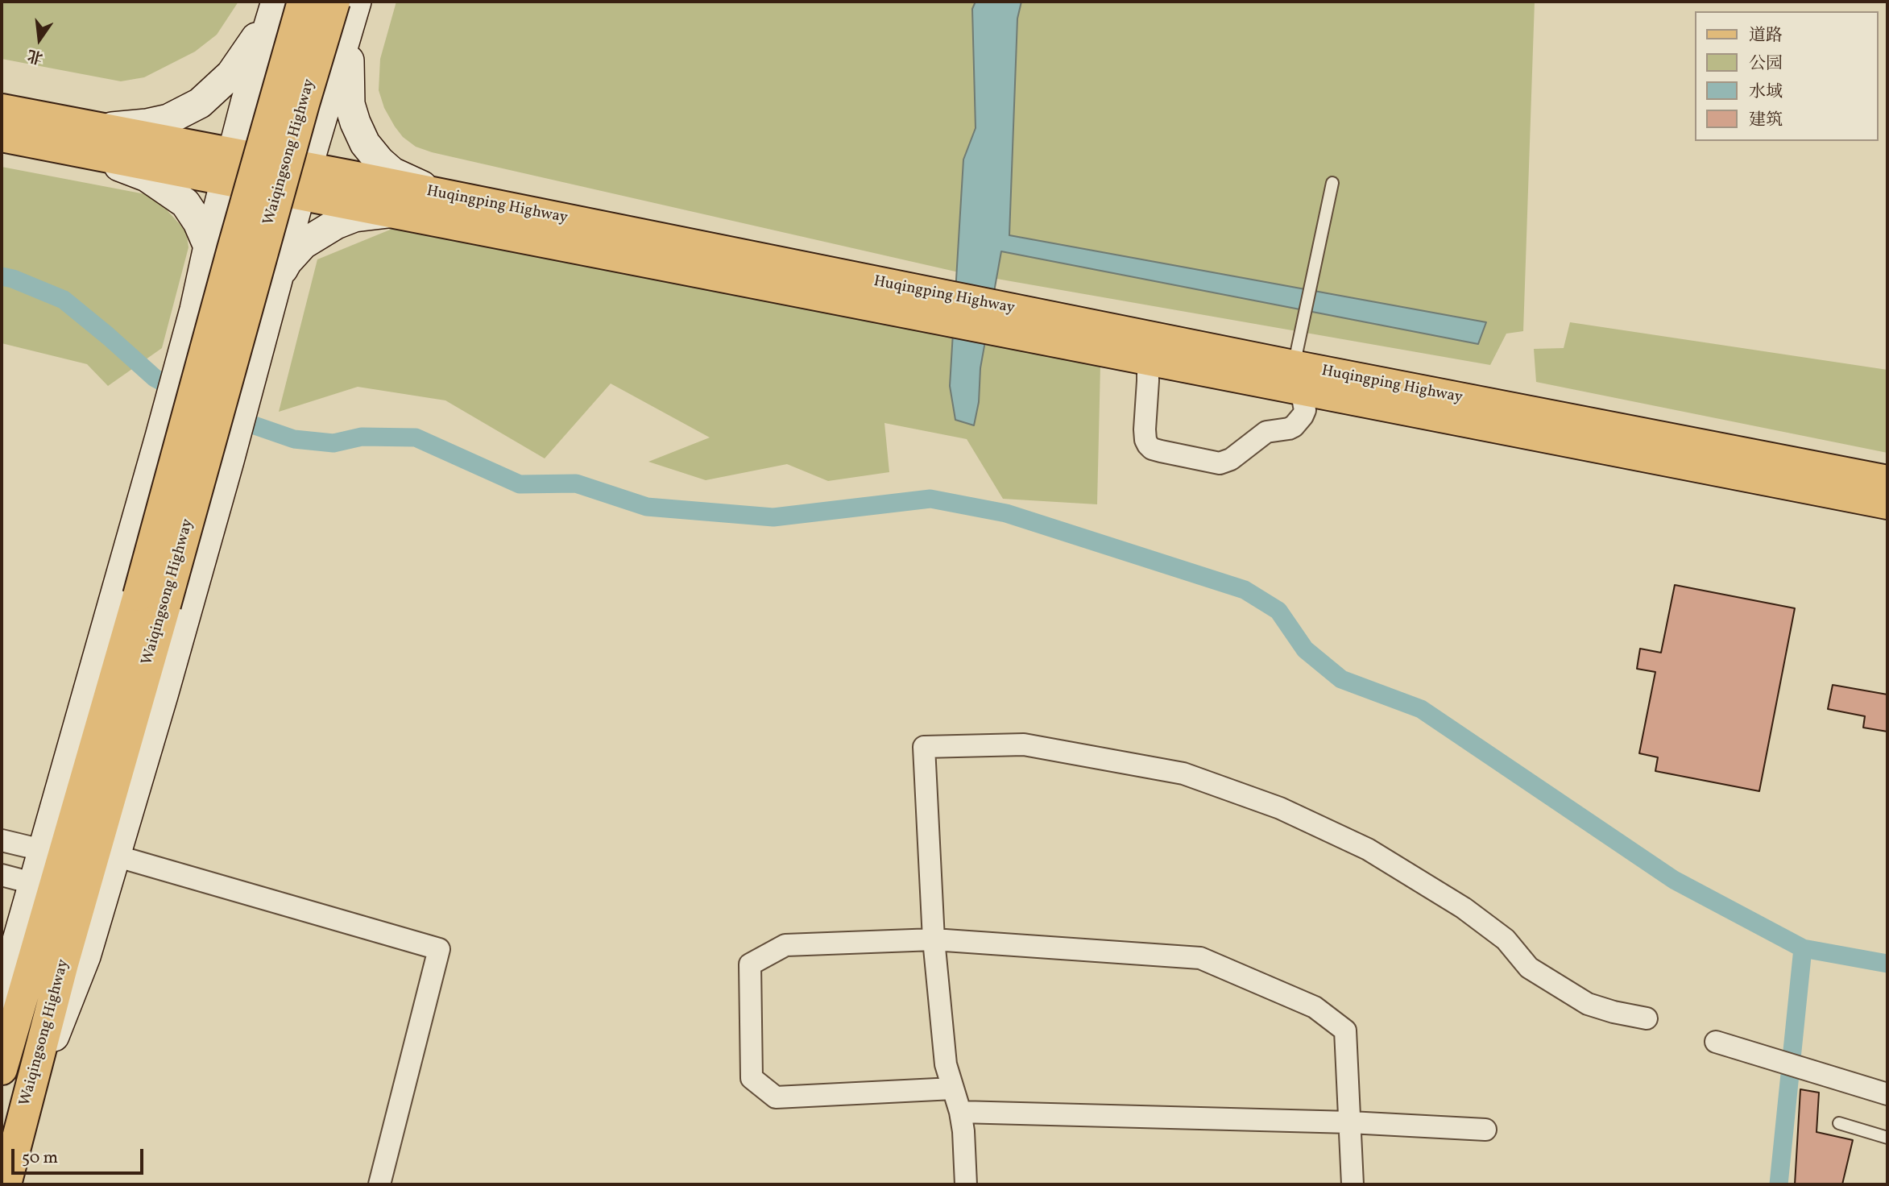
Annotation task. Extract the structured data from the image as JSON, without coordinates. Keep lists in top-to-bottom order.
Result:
{
  "streets": {
    "main road": ["Waiqingsong Highway", "Huqingping Highway"]
  },
  "legend": [
    "道路",
    "公园",
    "水域",
    "建筑"
  ],
  "scale_bar": "50 m",
  "north": "bottom"
}
